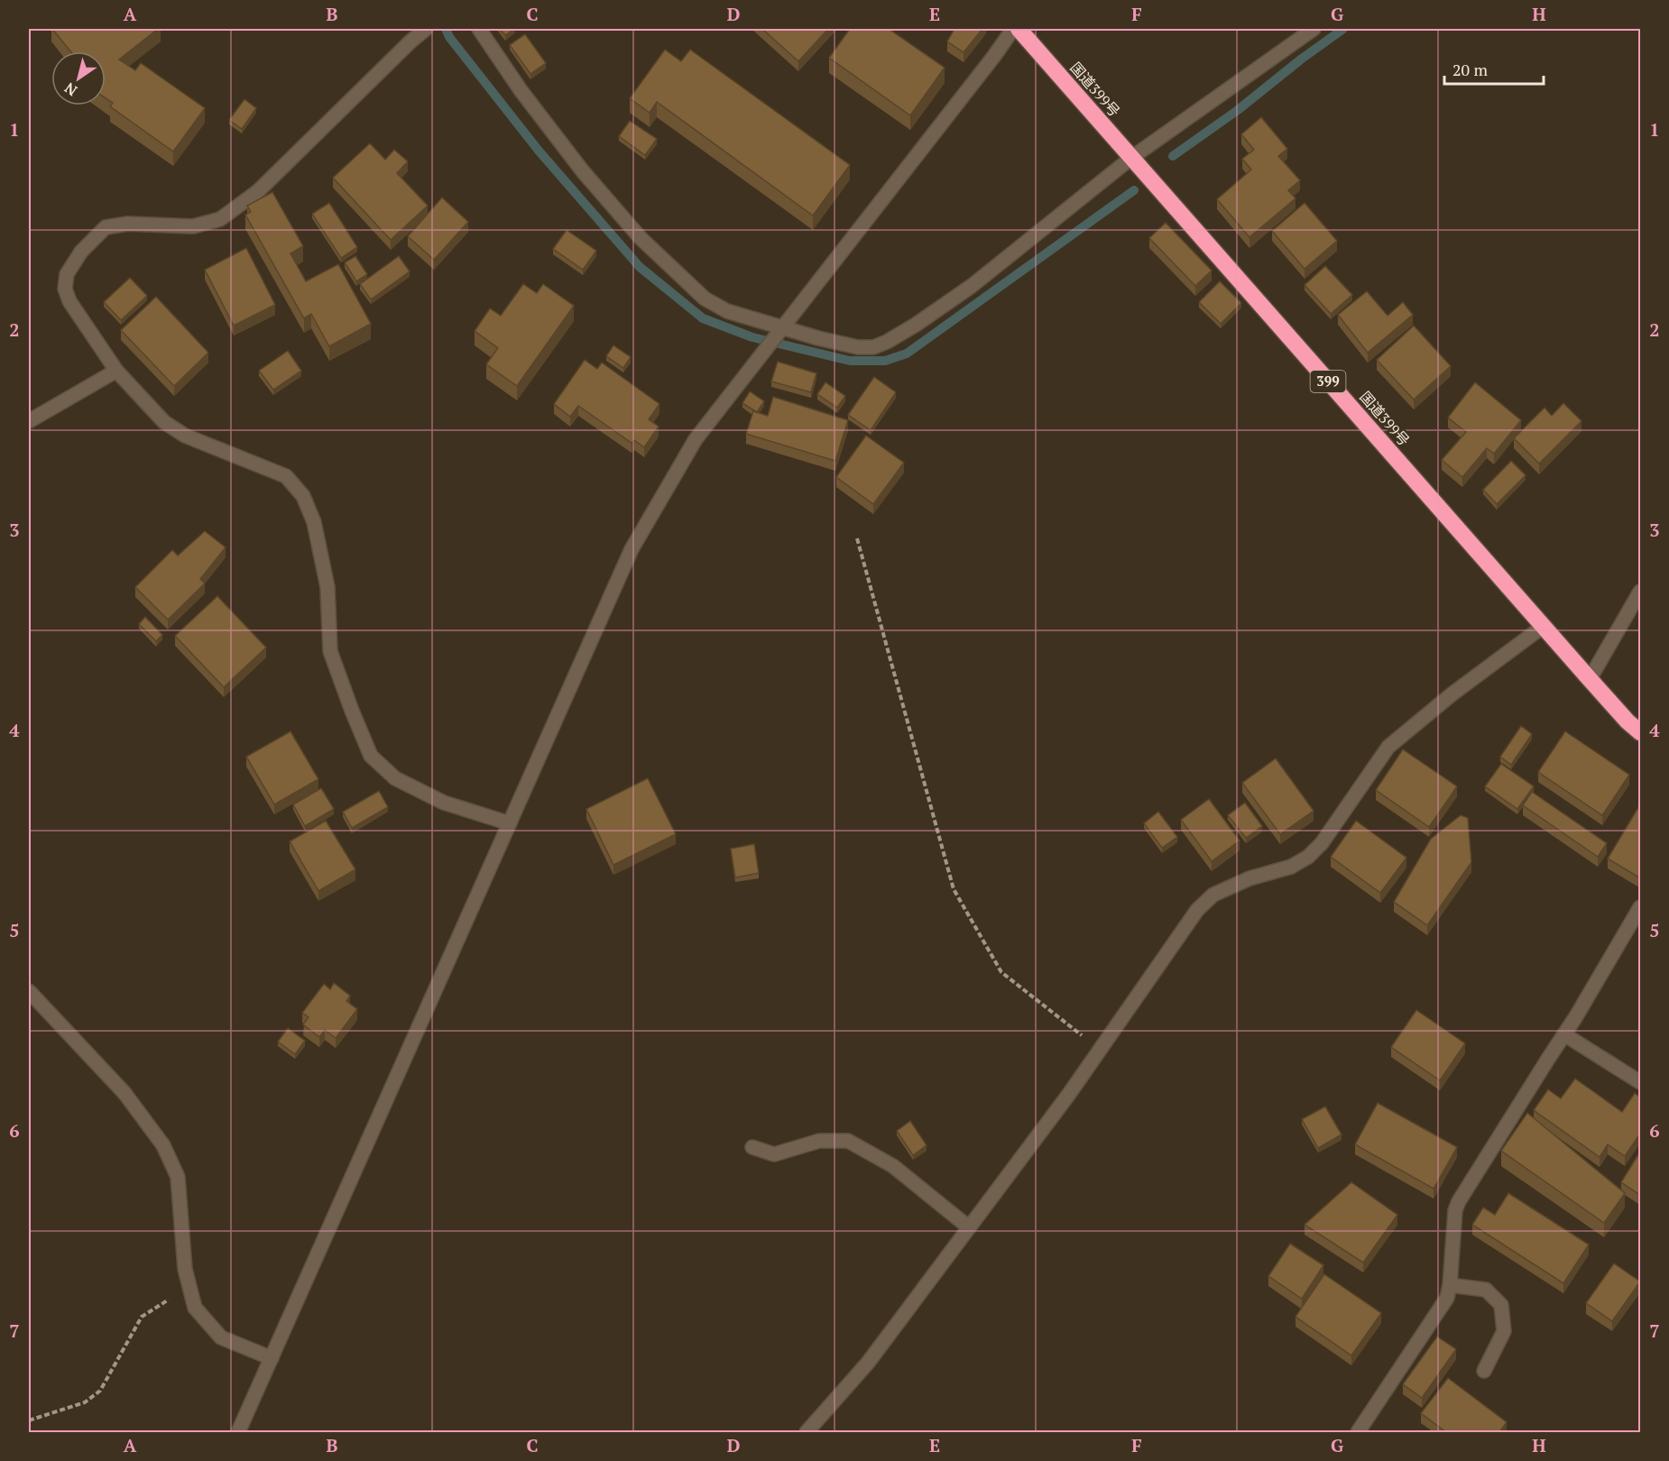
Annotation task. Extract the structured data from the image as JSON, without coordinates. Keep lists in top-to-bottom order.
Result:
{
  "streets": {
    "highway": ["国道399号", "399"]
  },
  "scale_bar": "20 m",
  "north": "bottom left",
  "grid": {
    "columns": [
      "A",
      "B",
      "C",
      "D",
      "E",
      "F",
      "G",
      "H"
    ],
    "rows": [
      "1",
      "2",
      "3",
      "4",
      "5",
      "6",
      "7"
    ]
  }
}
